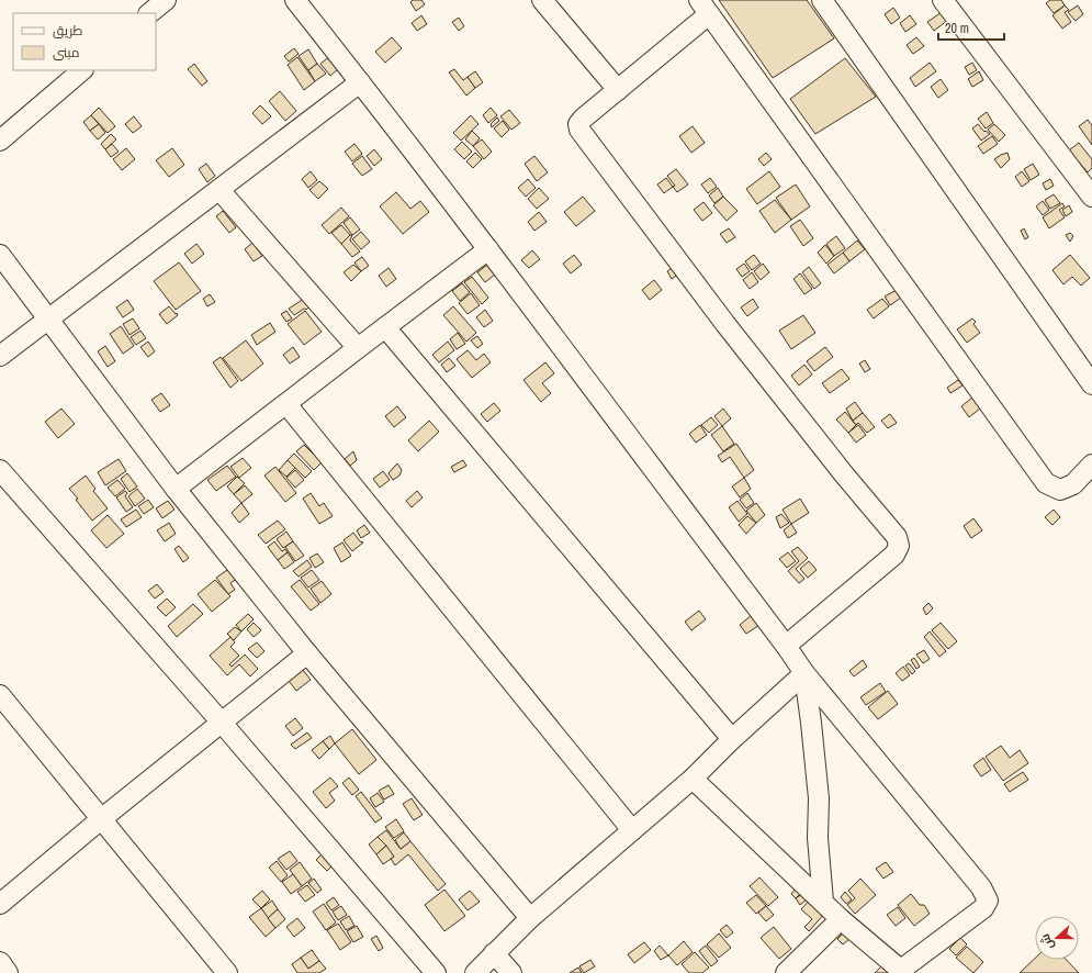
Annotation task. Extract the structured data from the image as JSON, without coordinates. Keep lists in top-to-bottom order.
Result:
{
  "legend": ["طريق", "مبنى"],
  "scale_bar": "20 m",
  "north": "left"
}
